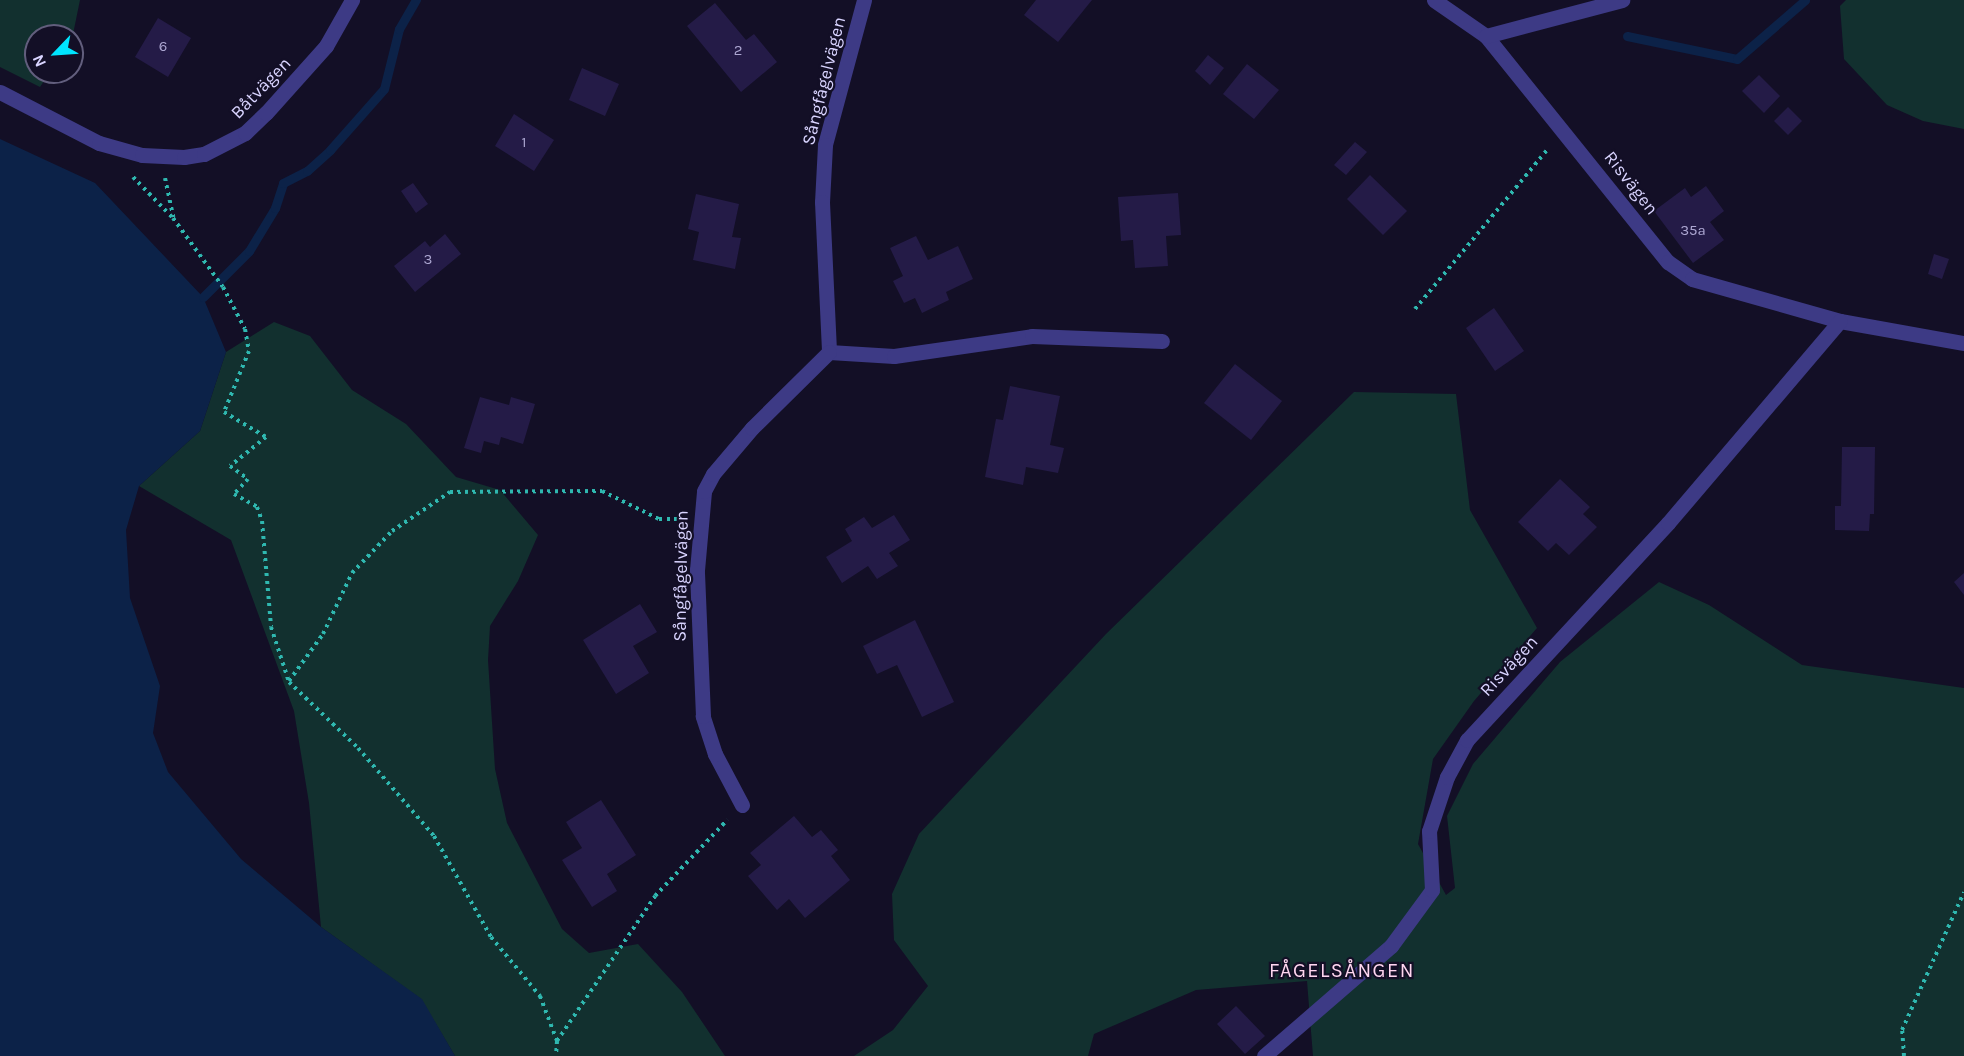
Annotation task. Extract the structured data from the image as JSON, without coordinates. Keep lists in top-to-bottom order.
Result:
{
  "streets": {
    "street": ["Sångfågelvägen", "Båtvägen", "Risvägen"]
  },
  "districts": ["FÅGELSÅNGEN"],
  "house_numbers": [
    "6",
    "2",
    "1",
    "35a",
    "3"
  ],
  "north": "bottom left"
}
